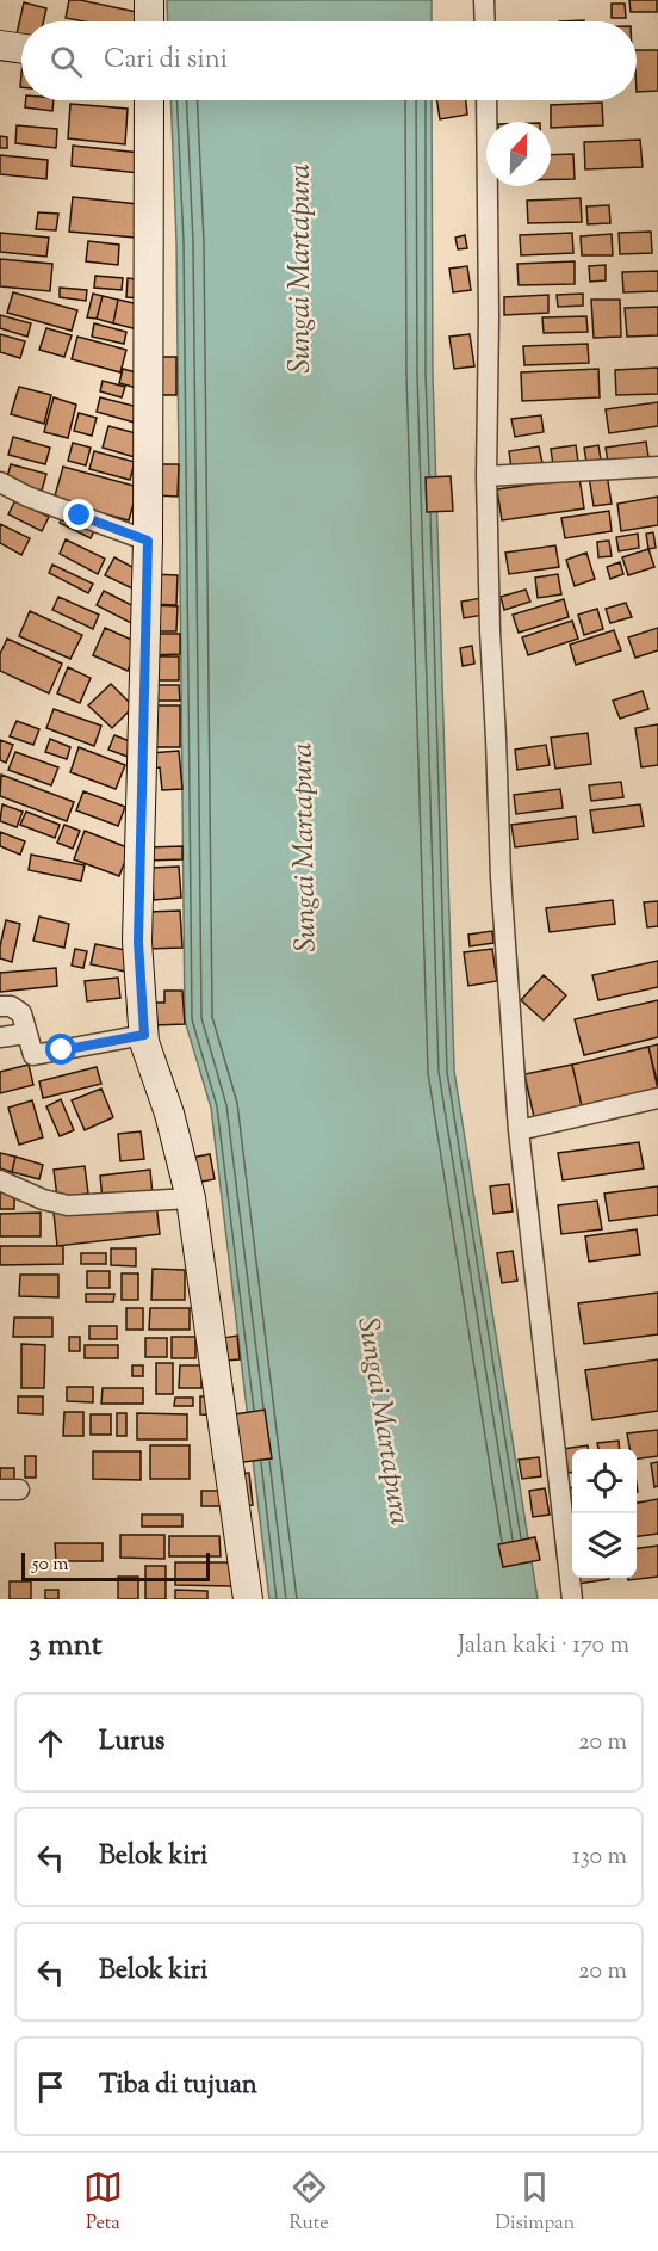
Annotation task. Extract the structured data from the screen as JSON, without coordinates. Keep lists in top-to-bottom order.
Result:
{
  "water": ["Sungai Martapura"],
  "scale_bar": "50 m",
  "north": "top",
  "page": {
    "search": "Cari di sini",
    "scale": "50 m",
    "heading": ["3 mnt", "Jalan kaki · 170 m"],
    "list": [
      ["Lurus", "20 m"],
      ["Belok kiri", "130 m"],
      ["Belok kiri", "20 m"],
      "Tiba di tujuan"
    ],
    "nav": ["Peta", "Rute", "Disimpan"]
  }
}
